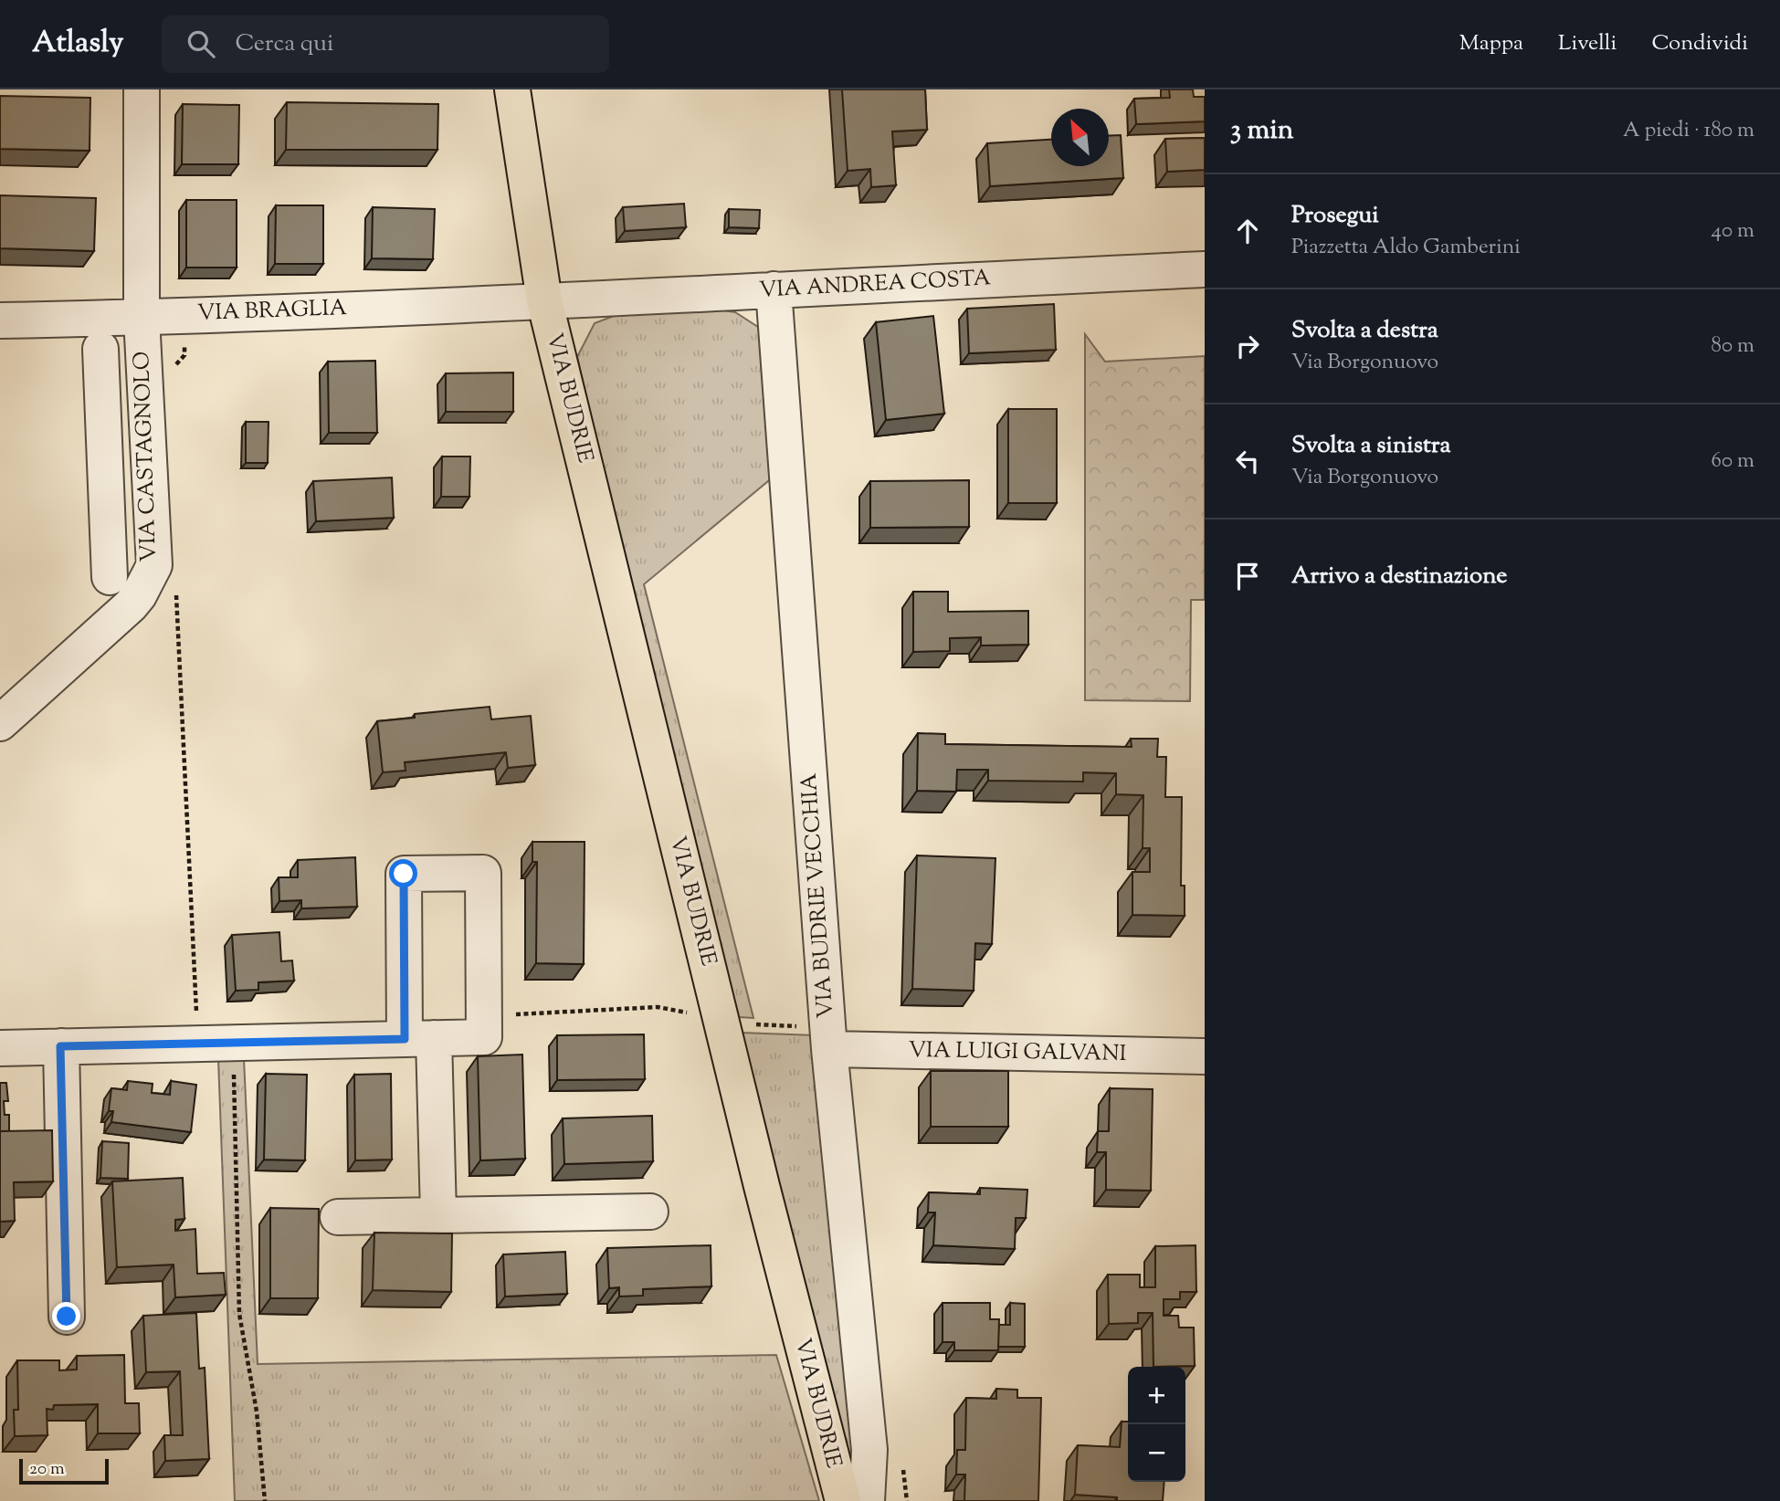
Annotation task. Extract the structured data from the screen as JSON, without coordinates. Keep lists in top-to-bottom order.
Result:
{
  "streets": {
    "main road": ["VIA BUDRIE"],
    "street": [
      "VIA ANDREA COSTA",
      "VIA BRAGLIA",
      "VIA CASTAGNOLO",
      "VIA BUDRIE VECCHIA",
      "VIA LUIGI GALVANI"
    ]
  },
  "crossings": [
    ["VIA ANDREA COSTA", "VIA BRAGLIA"],
    ["VIA ANDREA COSTA", "VIA BUDRIE"],
    ["VIA ANDREA COSTA", "VIA BUDRIE VECCHIA"],
    ["VIA BRAGLIA", "VIA BUDRIE"],
    ["VIA BRAGLIA", "VIA CASTAGNOLO"],
    ["VIA BUDRIE VECCHIA", "VIA LUIGI GALVANI"]
  ],
  "scale_bar": "20 m",
  "north": "top left",
  "page": {
    "header": "Atlasly",
    "search": "Cerca qui",
    "nav": ["Mappa", "Livelli", "Condividi"],
    "heading": ["3 min", "A piedi · 180 m"],
    "list": [
      ["Prosegui", "Piazzetta Aldo Gamberini", "40 m"],
      ["Svolta a destra", "Via Borgonuovo", "80 m"],
      ["Svolta a sinistra", "Via Borgonuovo", "60 m"],
      "Arrivo a destinazione"
    ],
    "map_buttons": ["+", "−"],
    "scale": "20 m"
  }
}
